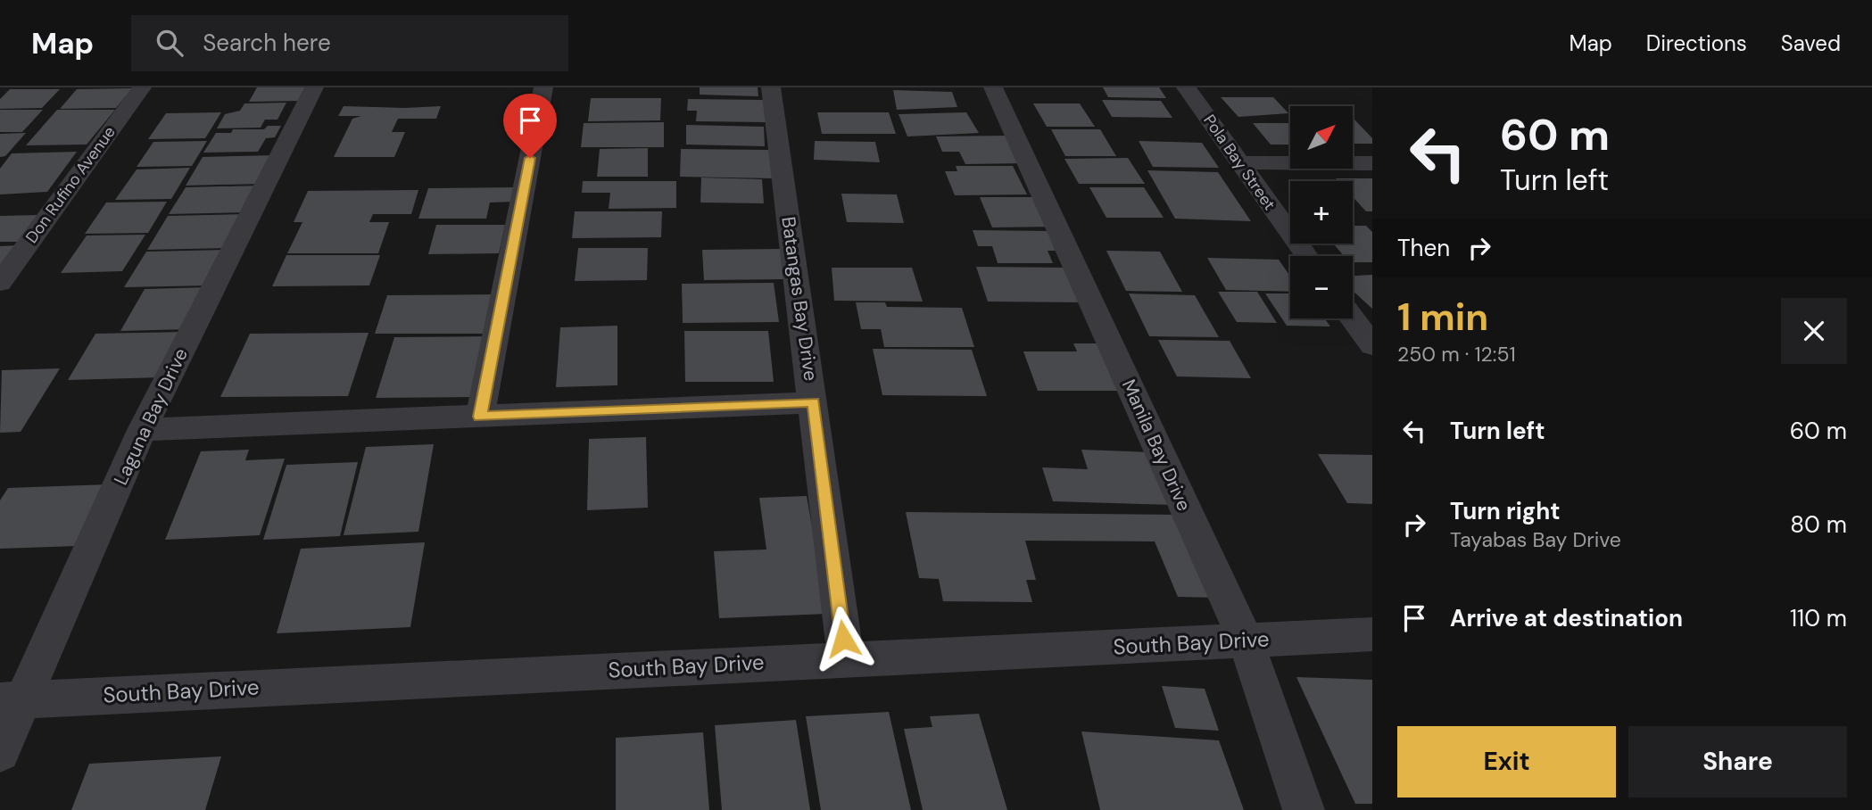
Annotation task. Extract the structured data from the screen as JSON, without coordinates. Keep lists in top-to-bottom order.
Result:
{
  "streets": {
    "street": [
      "Pola Bay Street",
      "Don Rufino Avenue",
      "Batangas Bay Drive",
      "Laguna Bay Drive",
      "Manila Bay Drive",
      "South Bay Drive"
    ]
  },
  "crossings": [
    ["Batangas Bay Drive", "South Bay Drive"],
    ["Laguna Bay Drive", "South Bay Drive"],
    ["Manila Bay Drive", "South Bay Drive"]
  ],
  "north": "top right",
  "page": {
    "header": "Map",
    "search": "Search here",
    "nav": ["Map", "Directions", "Saved"],
    "turn": ["60 m", "Turn left"],
    "map_buttons": ["+", "−"],
    "then": "Then",
    "heading": ["1 min", "250 m · 12:51"],
    "list": [
      {
        "name": "Turn left",
        "value": "60 m"
      },
      {
        "name": "Turn right",
        "note": "Tayabas Bay Drive",
        "value": "80 m"
      },
      {
        "name": "Arrive at destination",
        "value": "110 m"
      }
    ],
    "buttons": ["Exit", "Share"]
  }
}
